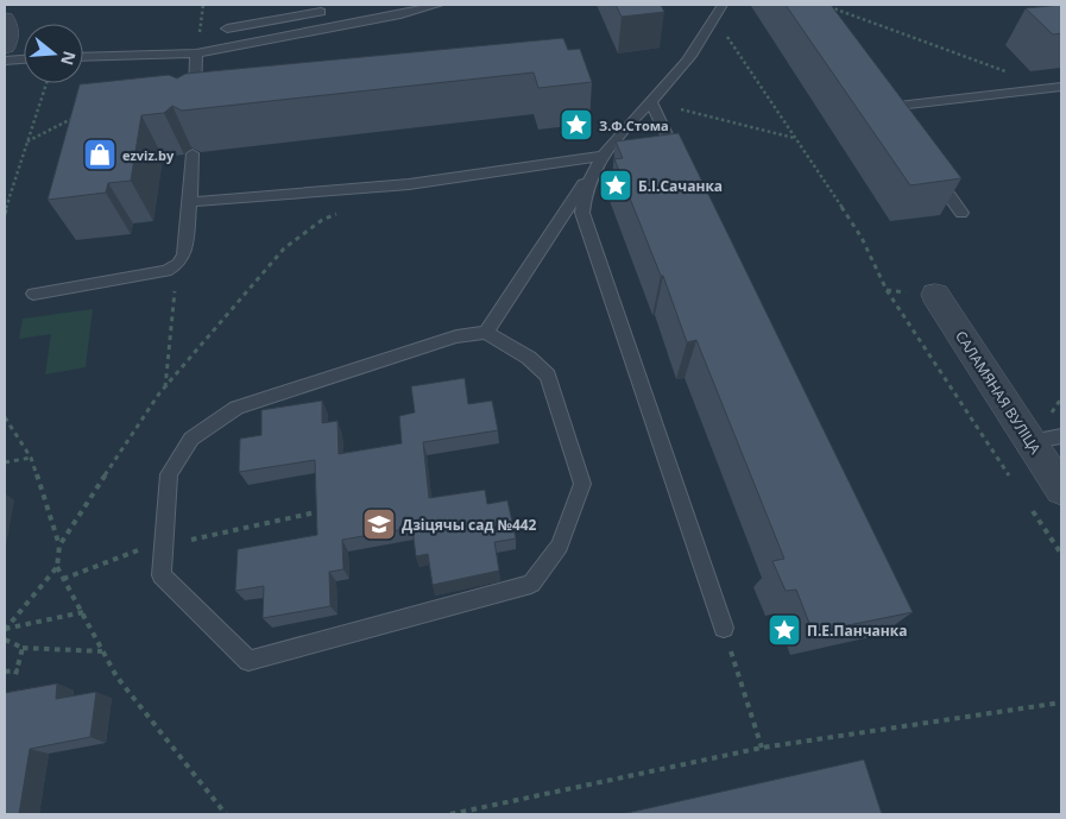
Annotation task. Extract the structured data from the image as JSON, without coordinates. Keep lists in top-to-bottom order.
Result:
{
  "streets": {
    "street": ["САЛАМЯНАЯ ВУЛІЦА"]
  },
  "places": {
    "place": ["З.Ф.Стома", "Б.І.Сачанка", "П.Е.Панчанка"],
    "shop": ["ezviz.by"],
    "school or university": ["Дзіцячы сад №442"]
  },
  "north": "right"
}
